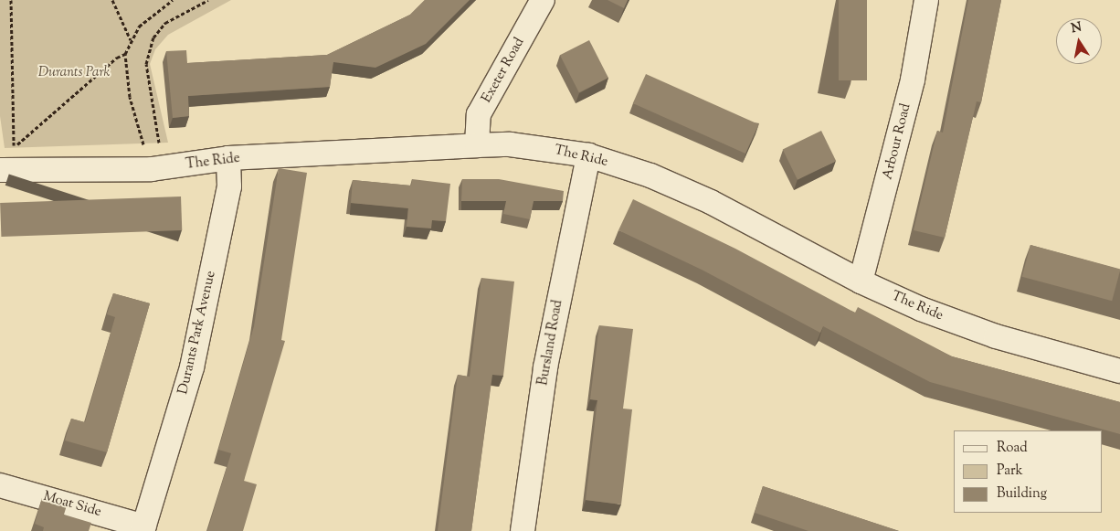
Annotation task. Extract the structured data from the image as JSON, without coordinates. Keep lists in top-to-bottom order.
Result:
{
  "streets": {
    "street": [
      "Exeter Road",
      "Arbour Road",
      "The Ride",
      "Durants Park Avenue",
      "Bursland Road",
      "Moat Side"
    ]
  },
  "crossings": [
    ["Exeter Road", "The Ride"],
    ["Arbour Road", "The Ride"],
    ["The Ride", "Durants Park Avenue"],
    ["The Ride", "Bursland Road"],
    ["Durants Park Avenue", "Moat Side"]
  ],
  "parks": ["Durants Park"],
  "legend": ["Road", "Park", "Building"],
  "north": "top"
}
